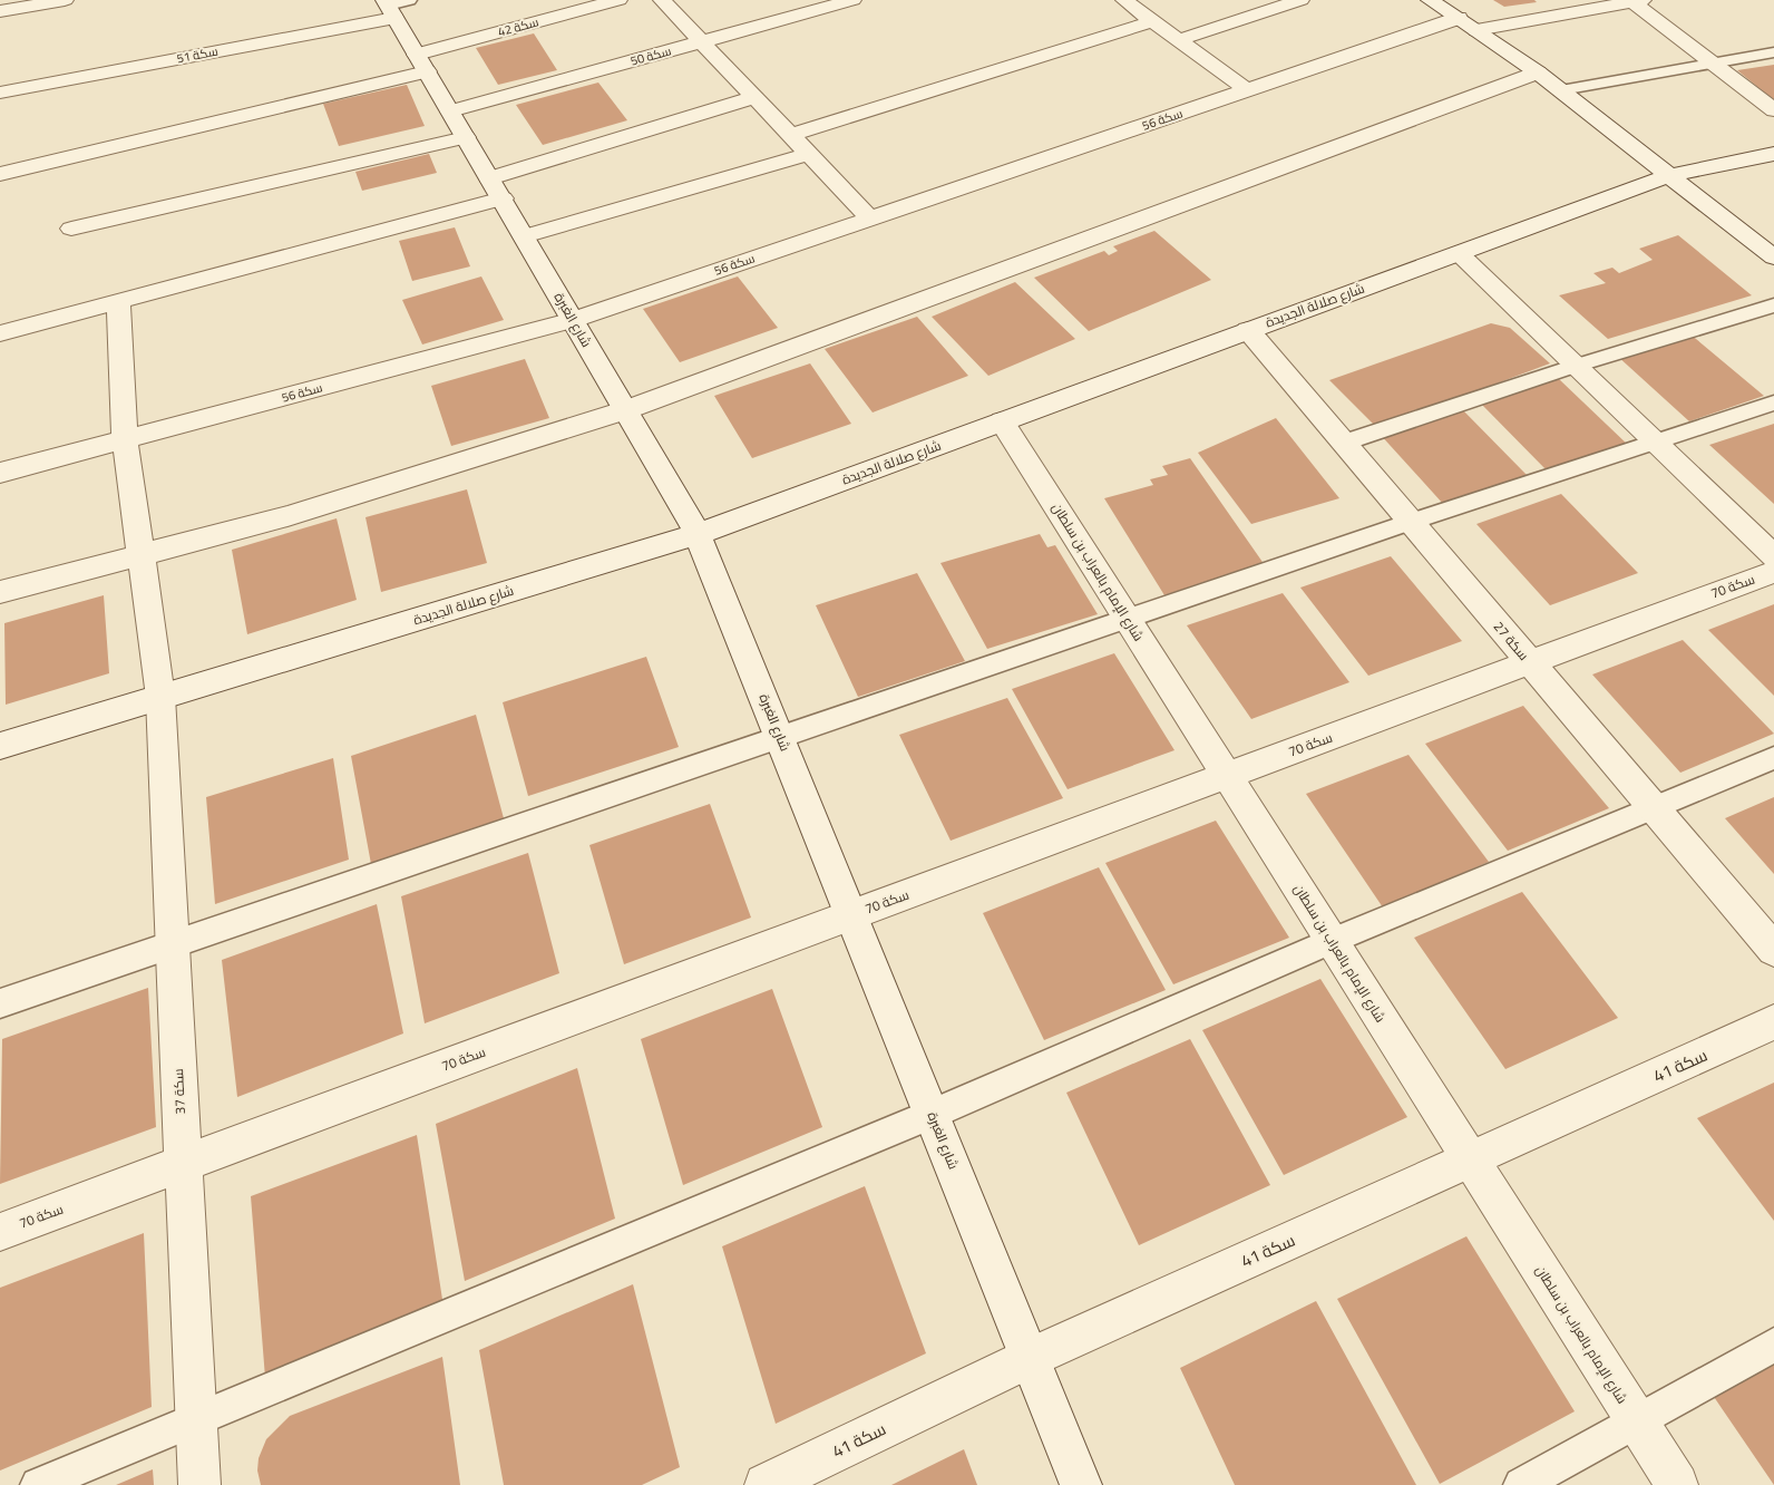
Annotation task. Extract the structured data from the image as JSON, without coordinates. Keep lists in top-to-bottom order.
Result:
{
  "streets": {
    "street": [
      "سكة 42",
      "سكة 51",
      "سكة 50",
      "سكة 56",
      "شارع صلالة الجديدة",
      "شارع الغبرة",
      "شارع الإمام بالعراب بن سلطان",
      "سكة 70",
      "سكة 27",
      "سكة 41",
      "سكة 37"
    ]
  },
  "crossings": [
    ["سكة 42", "شارع الغبرة"],
    ["سكة 51", "شارع الغبرة"],
    ["سكة 50", "شارع الغبرة"],
    ["سكة 56", "شارع الغبرة"],
    ["سكة 56", "سكة 37"],
    ["شارع صلالة الجديدة", "شارع الغبرة"],
    ["شارع صلالة الجديدة", "شارع الإمام بالعراب بن سلطان"],
    ["شارع صلالة الجديدة", "سكة 27"],
    ["شارع صلالة الجديدة", "سكة 37"],
    ["شارع الغبرة", "سكة 70"],
    ["شارع الغبرة", "سكة 41"],
    ["شارع الإمام بالعراب بن سلطان", "سكة 70"],
    ["شارع الإمام بالعراب بن سلطان", "سكة 41"],
    ["سكة 70", "سكة 27"],
    ["سكة 70", "سكة 37"]
  ]
}
